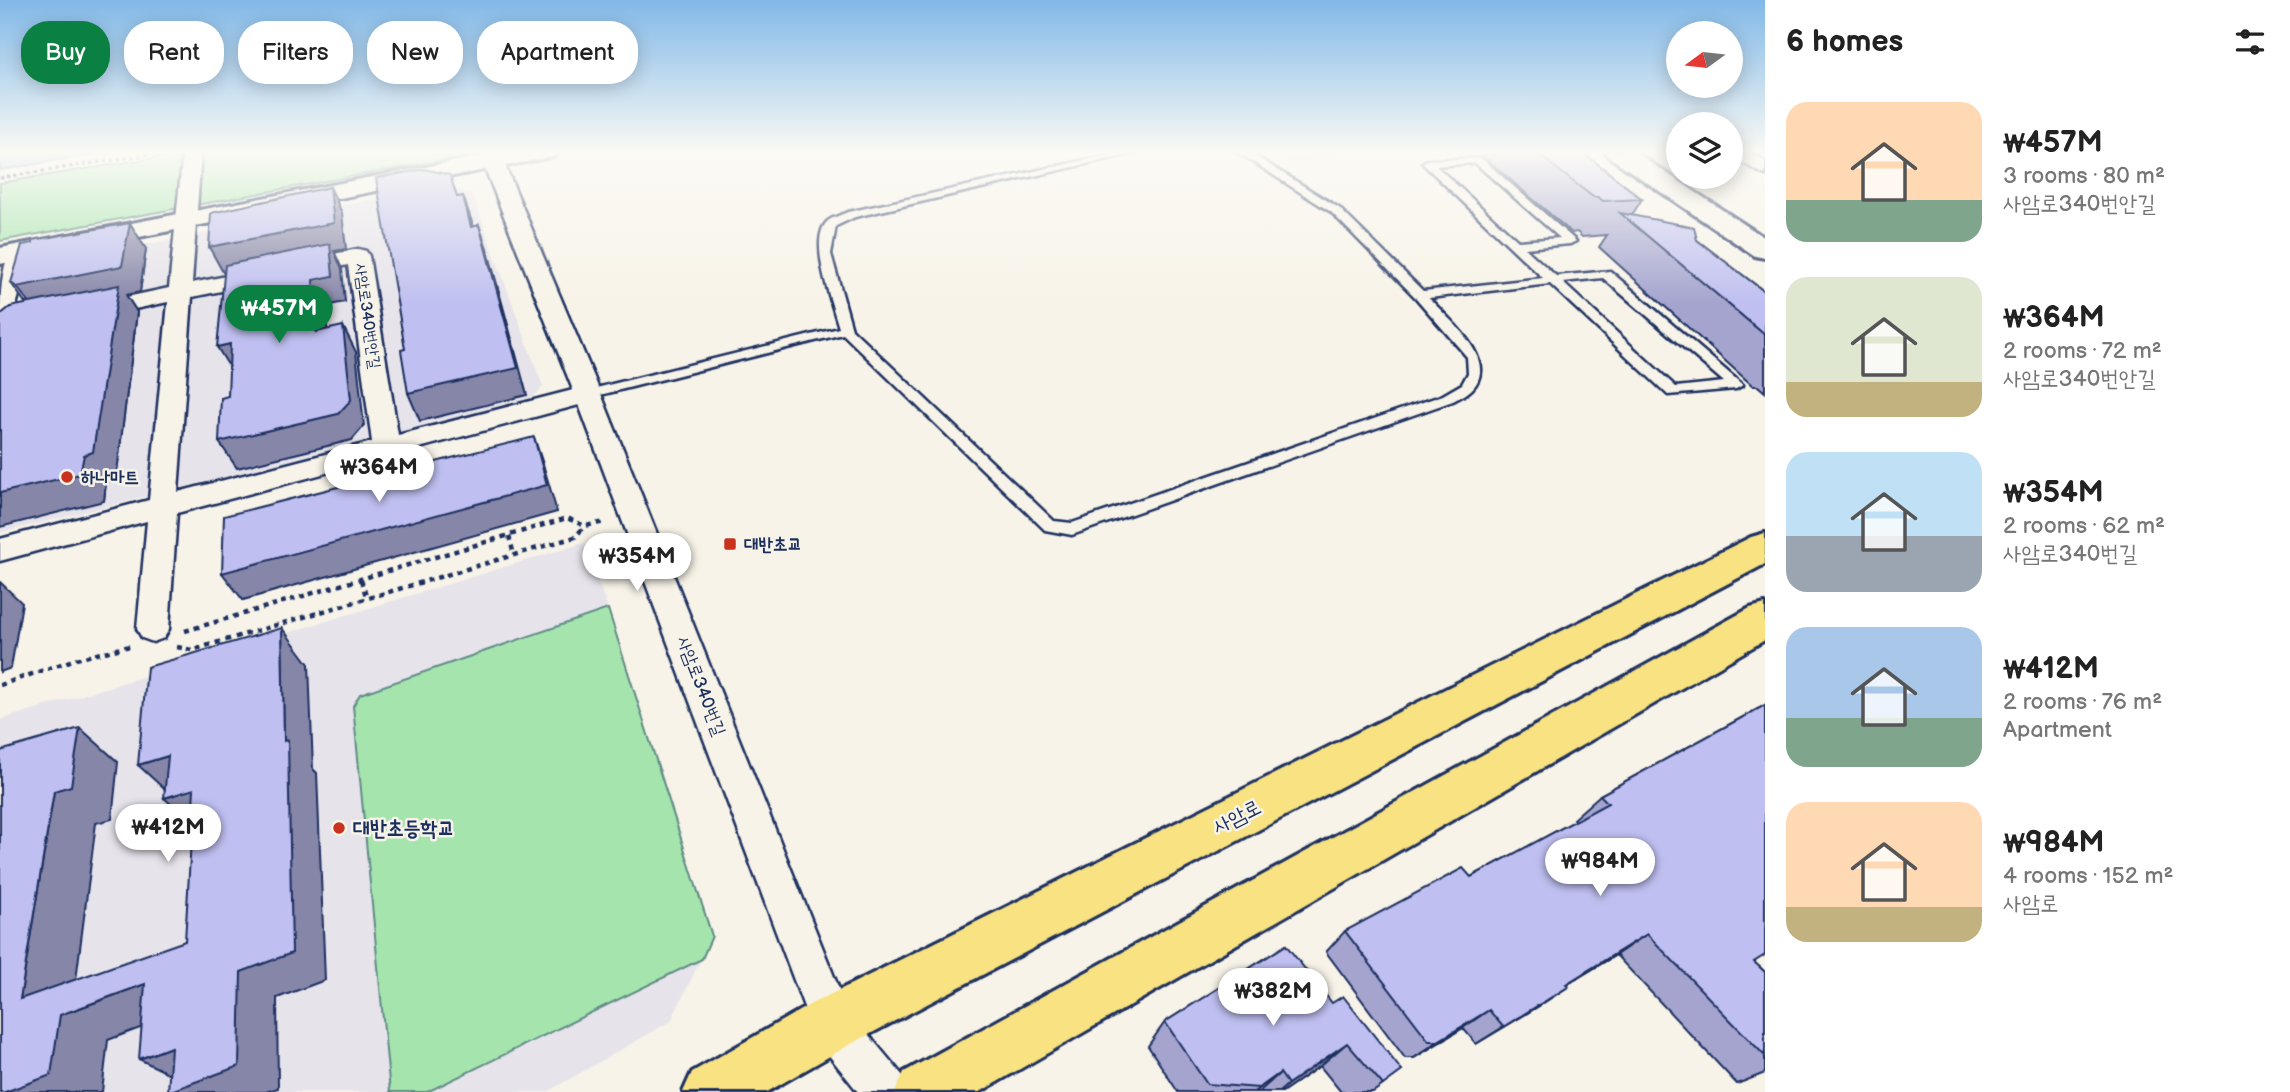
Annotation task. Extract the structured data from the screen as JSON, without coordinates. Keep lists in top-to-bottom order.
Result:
{
  "streets": {
    "main road": ["사암로"],
    "street": ["사암로340번안길", "사암로340번길"]
  },
  "crossings": [
    ["사암로340번길", "사암로"]
  ],
  "places": {
    "other": ["하나마트", "대반초등학교"],
    "transit": ["대반초교"]
  },
  "north": "left",
  "page": {
    "heading": "6 homes",
    "chip": [
      "Buy",
      "Rent",
      "Filters",
      "New",
      "Apartment"
    ],
    "list": [
      {
        "name": "₩457M",
        "note": "3 rooms · 80 m² · 사암로340번안길"
      },
      {
        "name": "₩364M",
        "note": "2 rooms · 72 m² · 사암로340번안길"
      },
      {
        "name": "₩354M",
        "note": "2 rooms · 62 m² · 사암로340번길"
      },
      {
        "name": "₩412M",
        "note": "2 rooms · 76 m² · Apartment"
      },
      {
        "name": "₩984M",
        "note": "4 rooms · 152 m² · 사암로"
      }
    ],
    "price": [
      "₩457M",
      "₩364M",
      "₩354M",
      "₩412M",
      "₩984M",
      "₩382M"
    ]
  }
}
